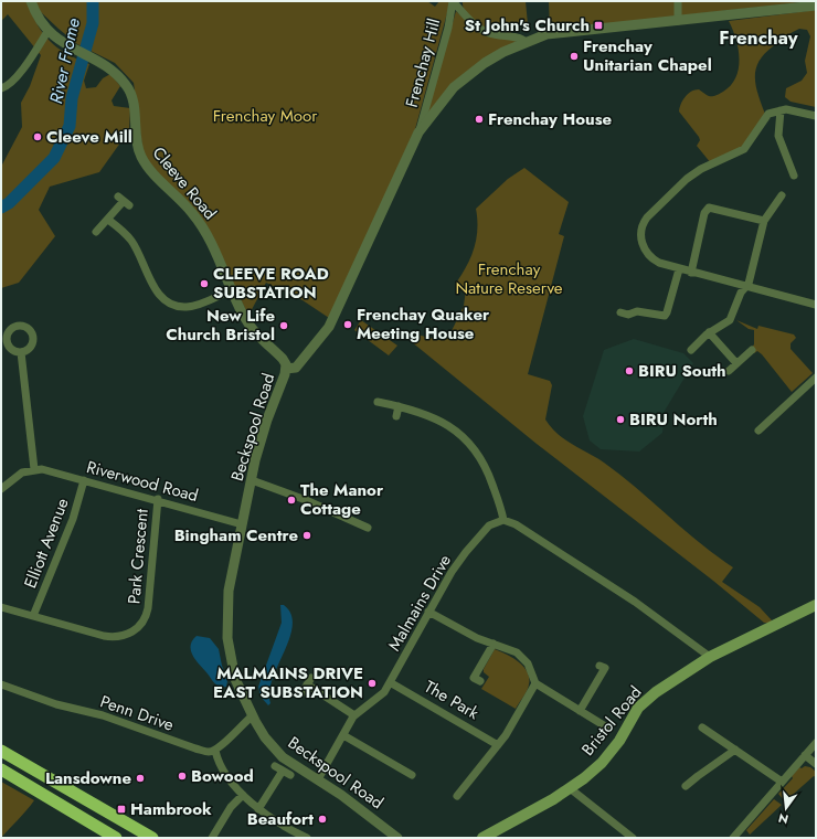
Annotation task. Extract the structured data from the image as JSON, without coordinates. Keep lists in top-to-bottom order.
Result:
{
  "streets": {
    "main road": ["Bristol Road"],
    "street": [
      "Frenchay Hill",
      "Cleeve Road",
      "Beckspool Road",
      "Riverwood Road",
      "Elliott Avenue",
      "Park Crescent",
      "Malmains Drive",
      "The Park",
      "Penn Drive"
    ]
  },
  "crossings": [
    ["Frenchay Hill", "Beckspool Road"],
    ["Cleeve Road", "Beckspool Road"],
    ["Beckspool Road", "Riverwood Road"],
    ["Beckspool Road", "Malmains Drive"],
    ["Riverwood Road", "Elliott Avenue"],
    ["Riverwood Road", "Park Crescent"],
    ["Elliott Avenue", "Park Crescent"],
    ["Malmains Drive", "The Park"]
  ],
  "districts": ["Frenchay"],
  "water": ["River Frome"],
  "parks": ["Frenchay Moor", "Frenchay Nature Reserve"],
  "places": {
    "transit": ["St John's Church", "Hambrook"],
    "other": [
      "Frenchay Unitarian Chapel",
      "Frenchay House",
      "Cleeve Mill",
      "CLEEVE ROAD SUBSTATION",
      "Frenchay Quaker Meeting House",
      "New Life Church Bristol",
      "BIRU South",
      "BIRU North",
      "The Manor Cottage",
      "Bingham Centre",
      "MALMAINS DRIVE EAST SUBSTATION",
      "Bowood",
      "Lansdowne",
      "Beaufort"
    ]
  },
  "north": "bottom"
}
